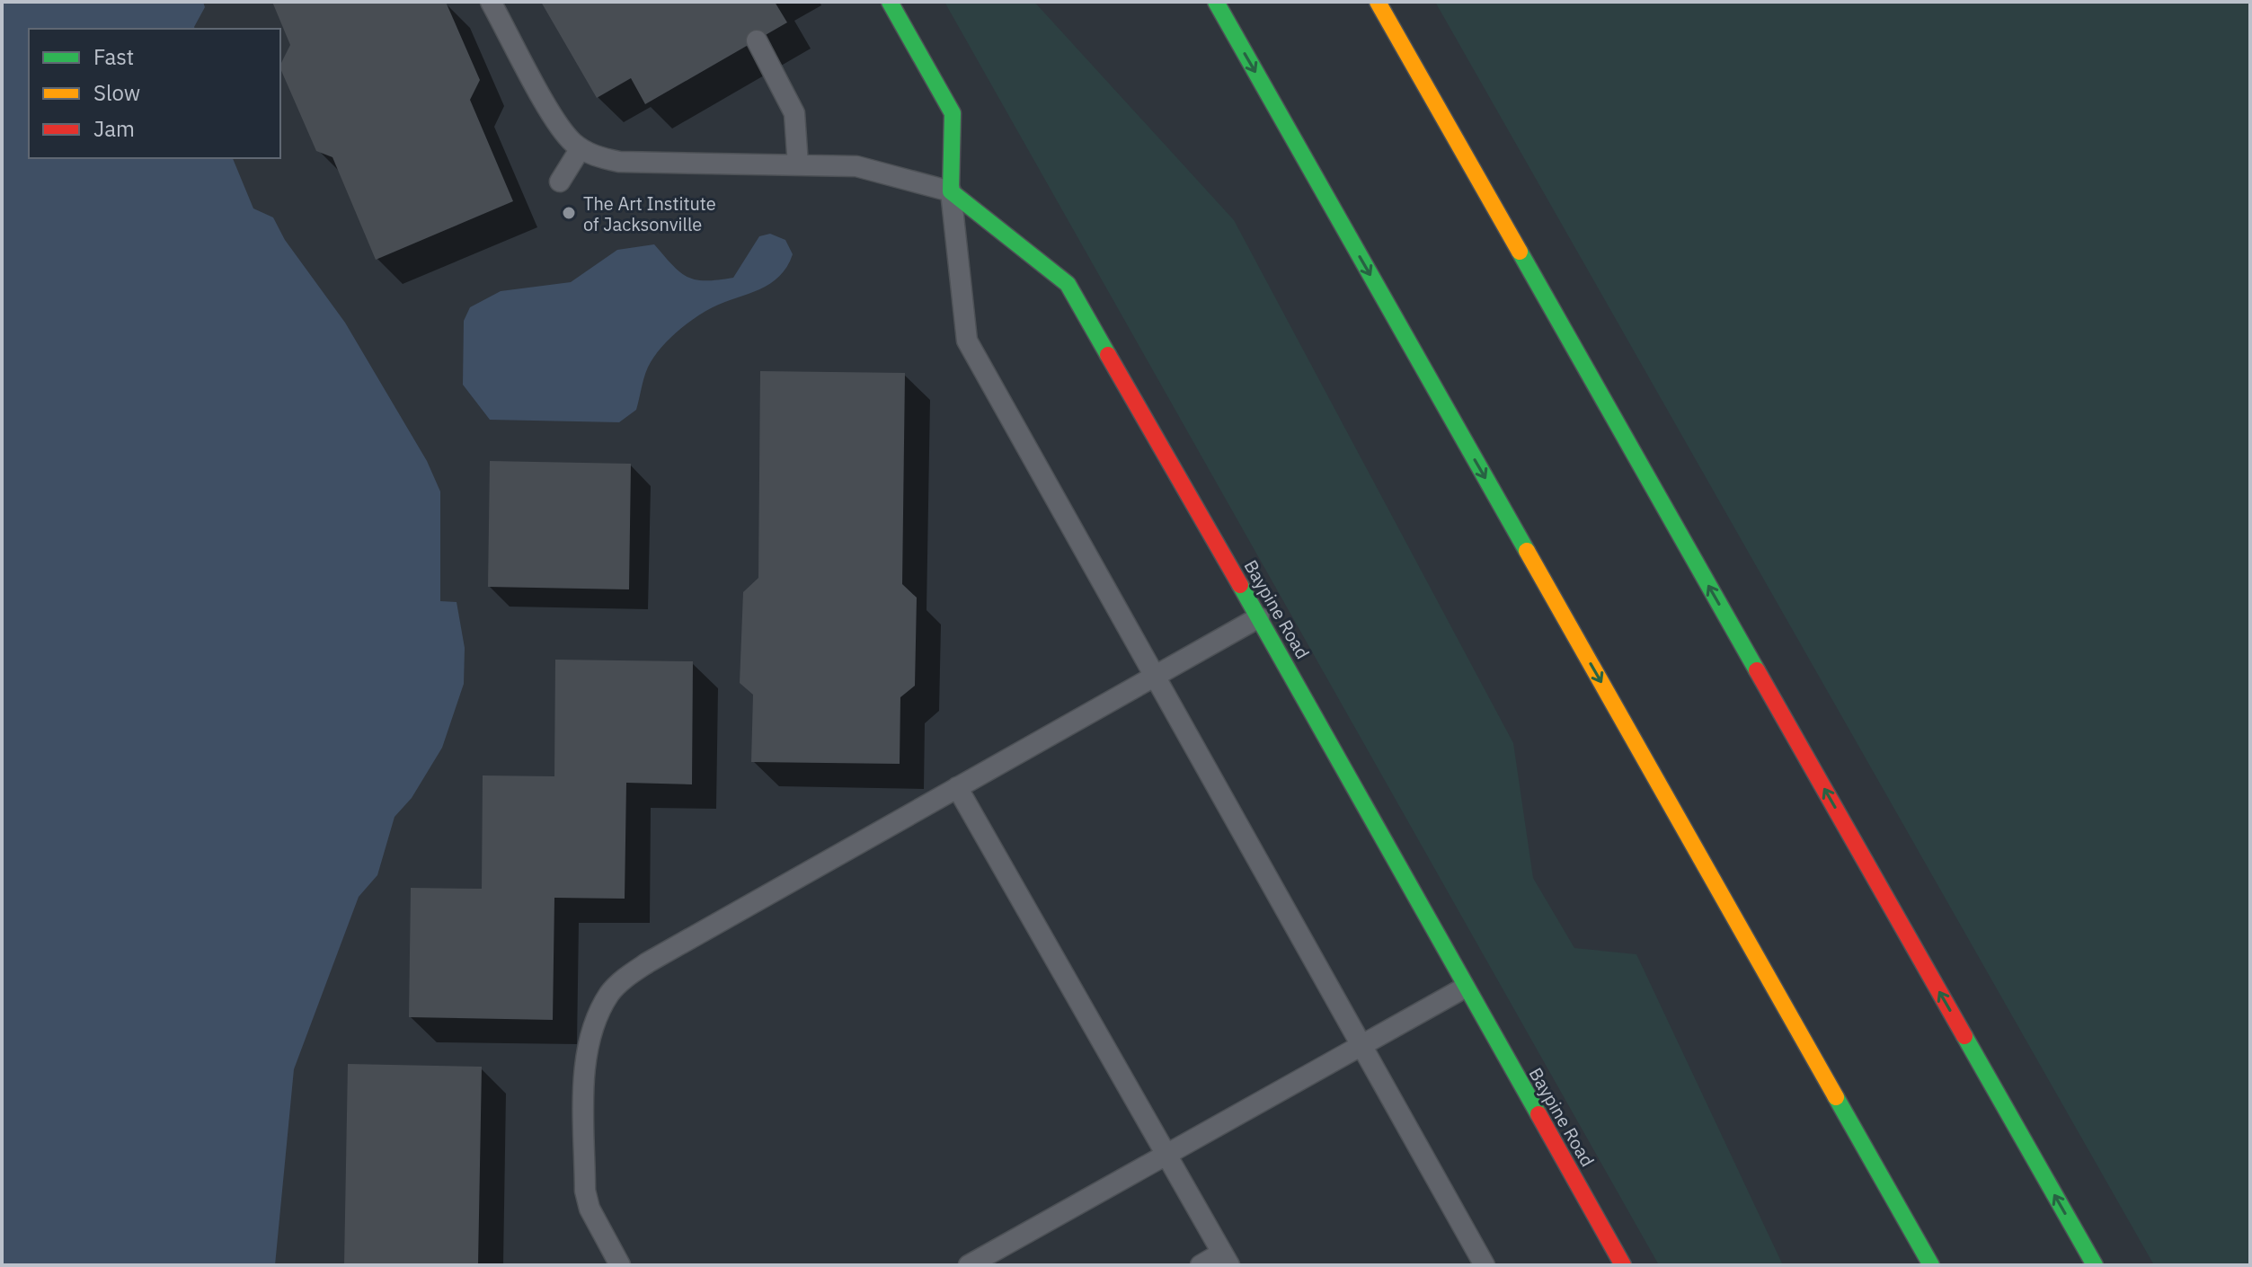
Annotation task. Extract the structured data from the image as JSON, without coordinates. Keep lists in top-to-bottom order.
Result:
{
  "streets": {
    "main road": ["Baypine Road"]
  },
  "places": ["The Art Institute of Jacksonville"],
  "legend": ["Fast", "Slow", "Jam"]
}
